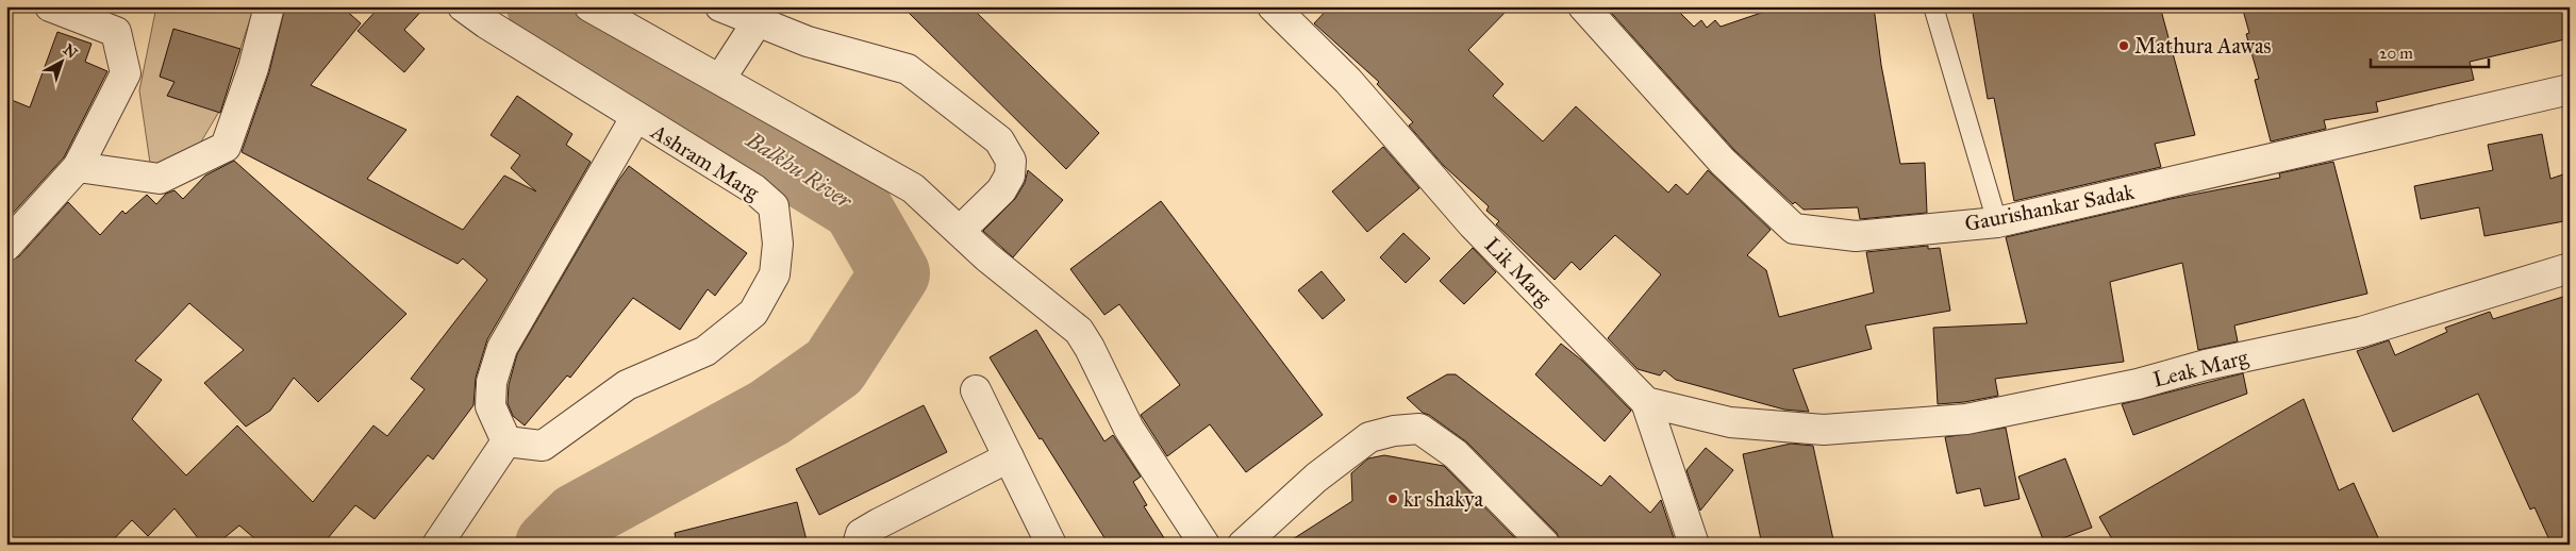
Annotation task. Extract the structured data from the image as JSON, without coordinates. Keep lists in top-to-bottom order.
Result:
{
  "streets": {
    "street": [
      "Ashram Marg",
      "Gaurishankar Sadak",
      "Lik Marg",
      "Leak Marg"
    ]
  },
  "crossings": [
    ["Lik Marg", "Leak Marg"]
  ],
  "water": ["Balkhu River"],
  "places": ["Mathura Aawas", "kr shakya"],
  "scale_bar": "20 m",
  "north": "top right"
}
